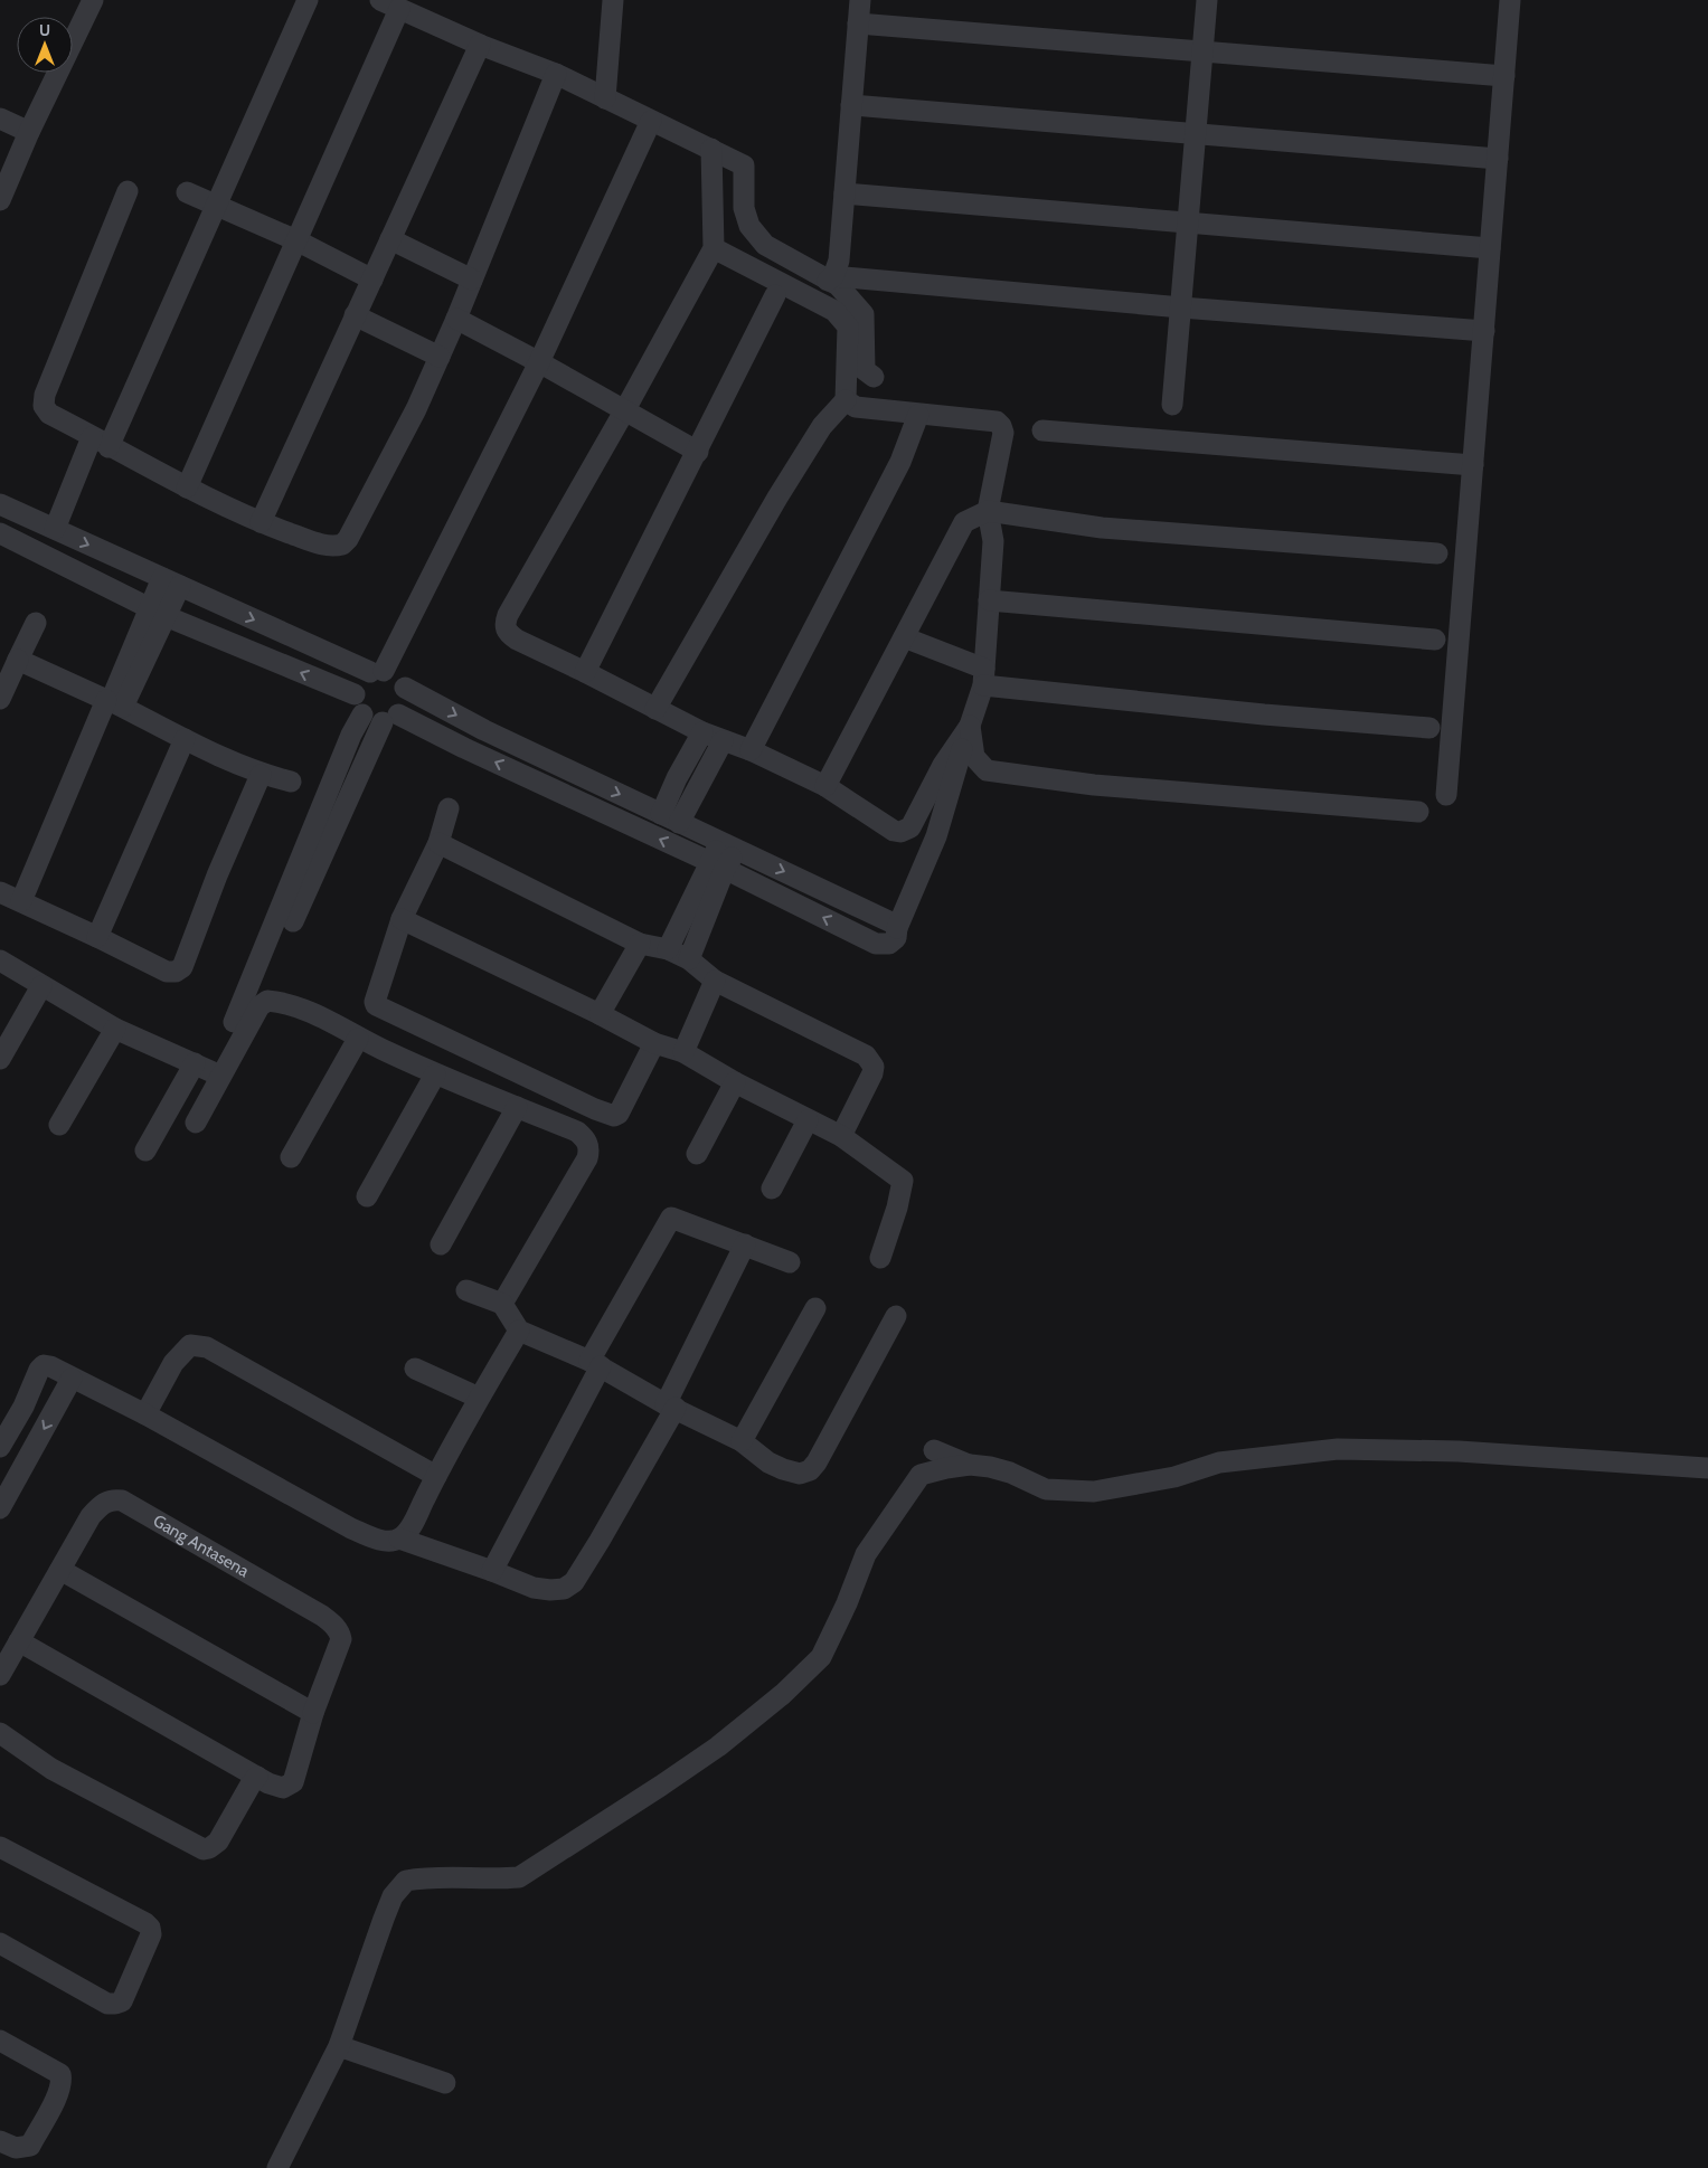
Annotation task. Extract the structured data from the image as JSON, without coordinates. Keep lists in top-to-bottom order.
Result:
{
  "streets": {
    "street": ["Gang Antasena"]
  },
  "north": "top"
}
